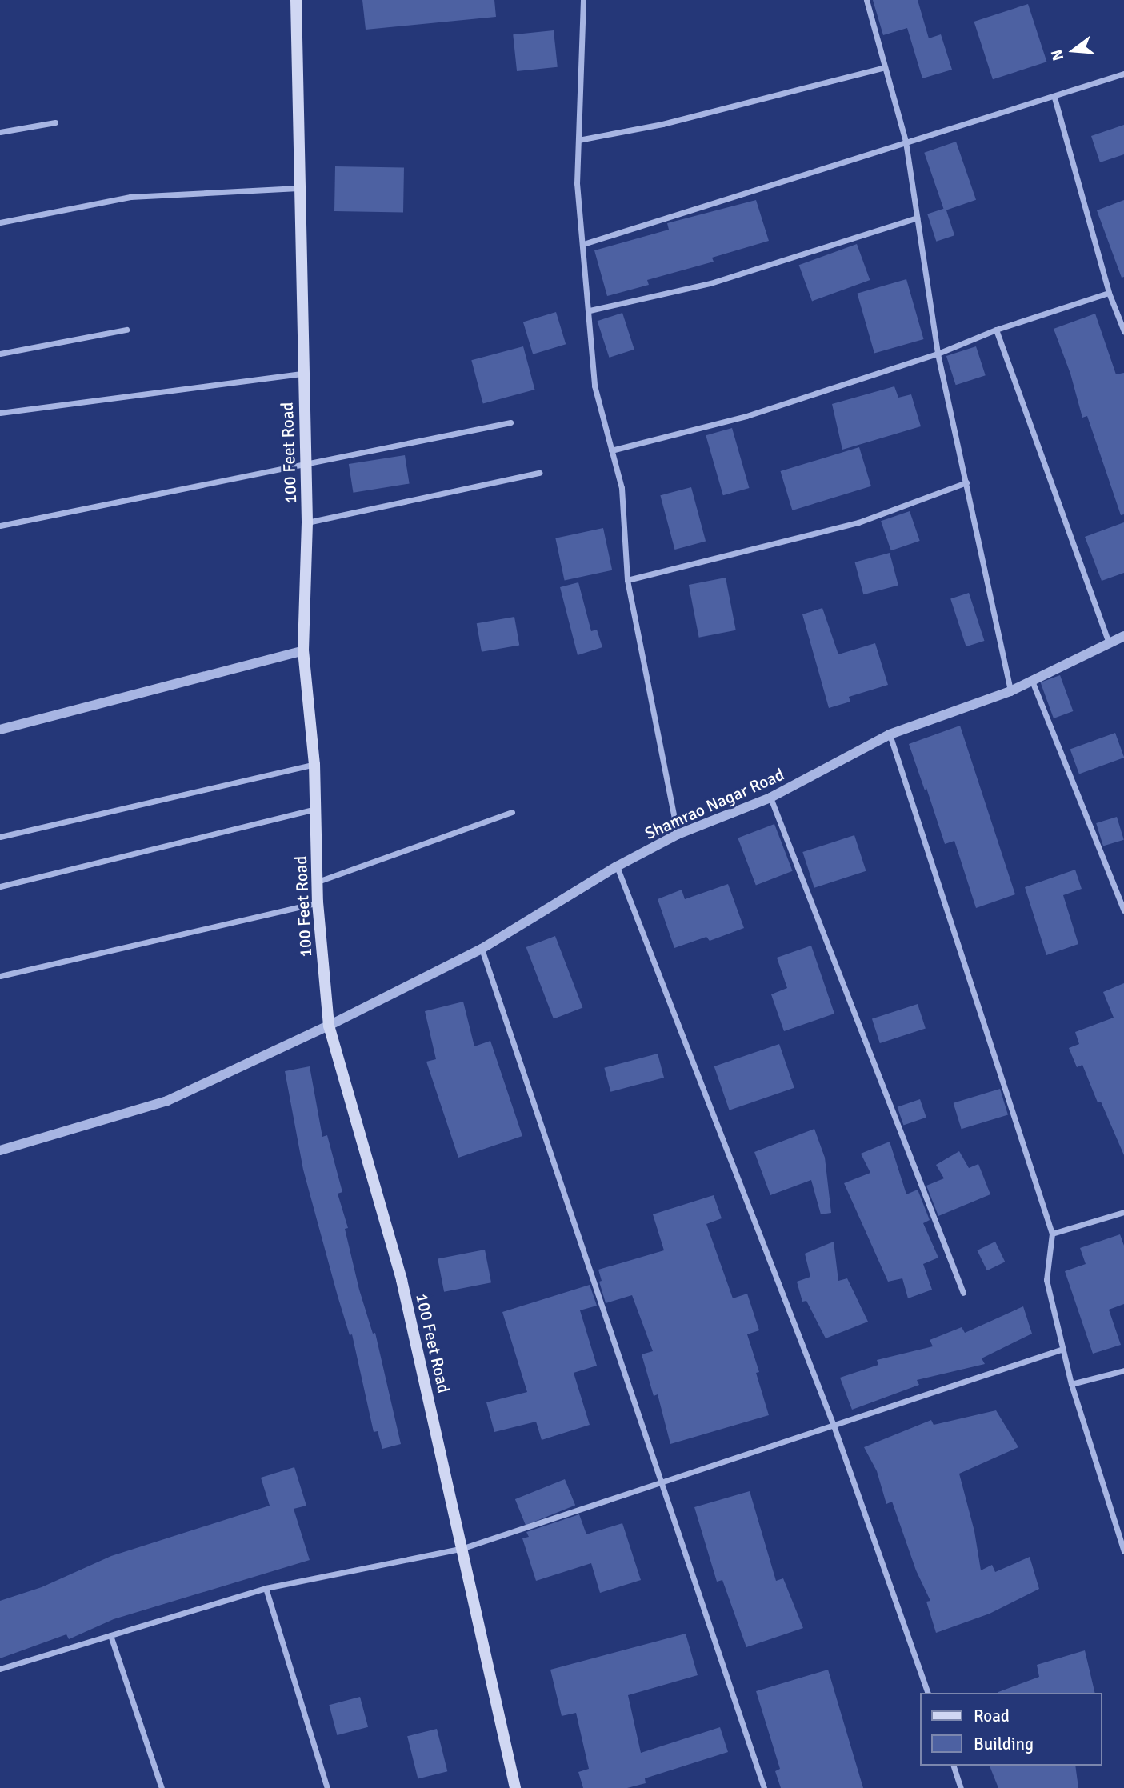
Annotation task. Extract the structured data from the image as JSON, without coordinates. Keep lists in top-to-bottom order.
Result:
{
  "streets": {
    "main road": ["100 Feet Road"],
    "street": ["Shamrao Nagar Road"]
  },
  "crossings": [
    ["100 Feet Road", "Shamrao Nagar Road"]
  ],
  "legend": ["Road", "Building"],
  "north": "left"
}
